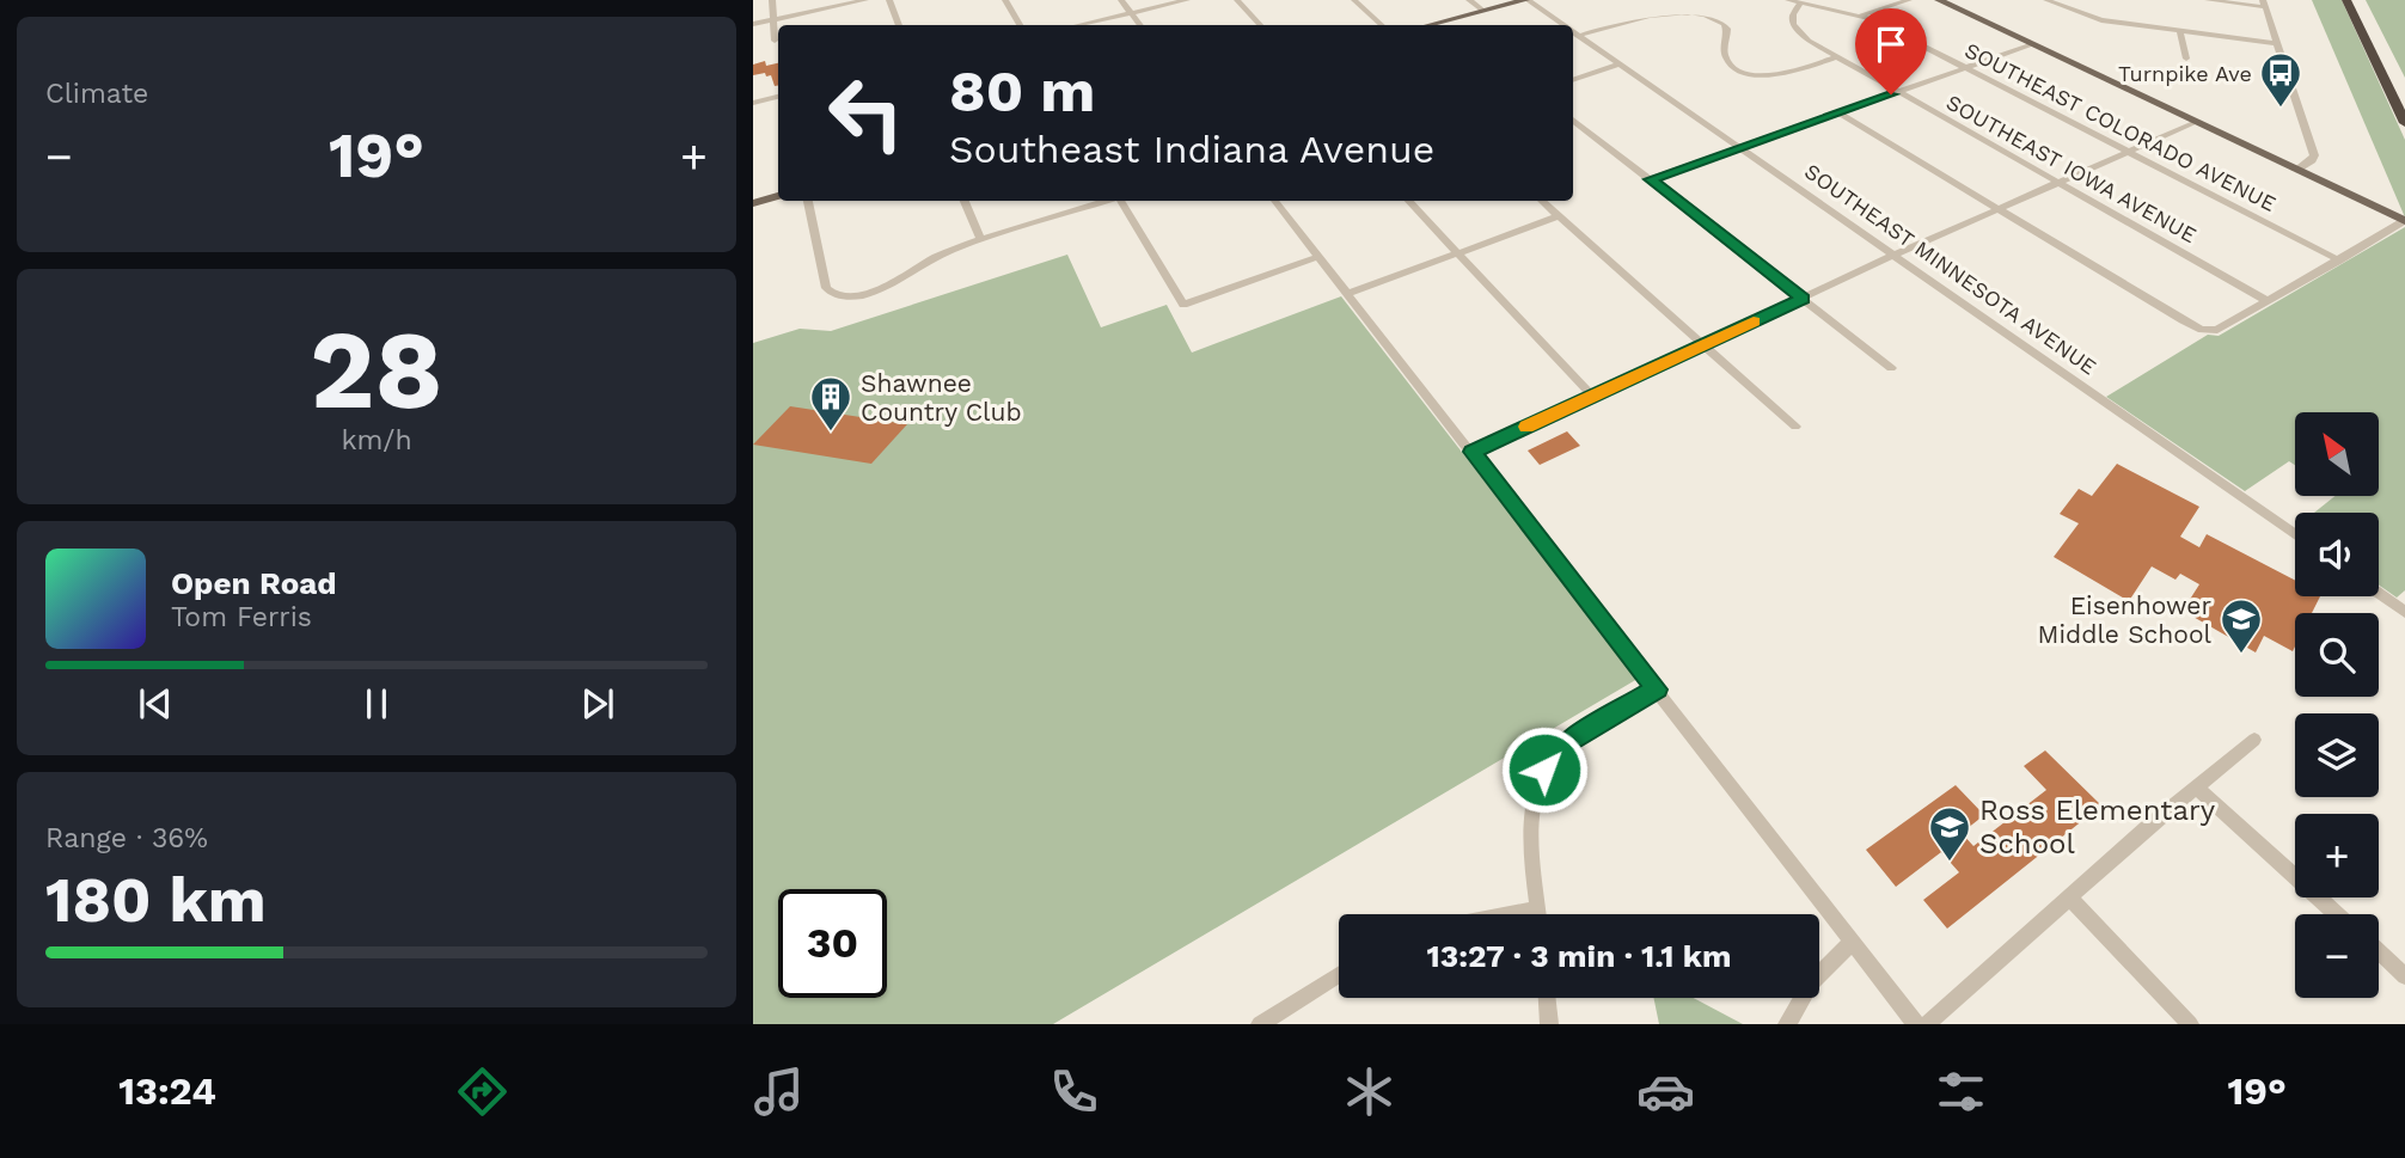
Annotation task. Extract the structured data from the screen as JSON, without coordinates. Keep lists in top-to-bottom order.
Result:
{
  "streets": {
    "street": ["SOUTHEAST COLORADO AVENUE", "SOUTHEAST IOWA AVENUE", "SOUTHEAST MINNESOTA AVENUE"]
  },
  "crossings": [
    ["SOUTHEAST COLORADO AVENUE", "SOUTHEAST IOWA AVENUE"]
  ],
  "places": {
    "bus stop": ["Turnpike Ave"],
    "building": ["Shawnee Country Club"],
    "school or university": ["Eisenhower Middle School", "Ross Elementary School"]
  },
  "north": "top left",
  "page": {
    "tile": [
      "Climate",
      ["28", "km/h"],
      ["Range · 36%", "180 km"]
    ],
    "turn": ["80 m", "Southeast Indiana Avenue"],
    "heat": ["−", "19°", "+"],
    "map_buttons": ["+", "−"],
    "song": ["Open Road", "Tom Ferris"],
    "limit": "30",
    "trip": "13:27 · 3 min · 1.1 km",
    "tabs": ["13:24", "19°"]
  }
}
